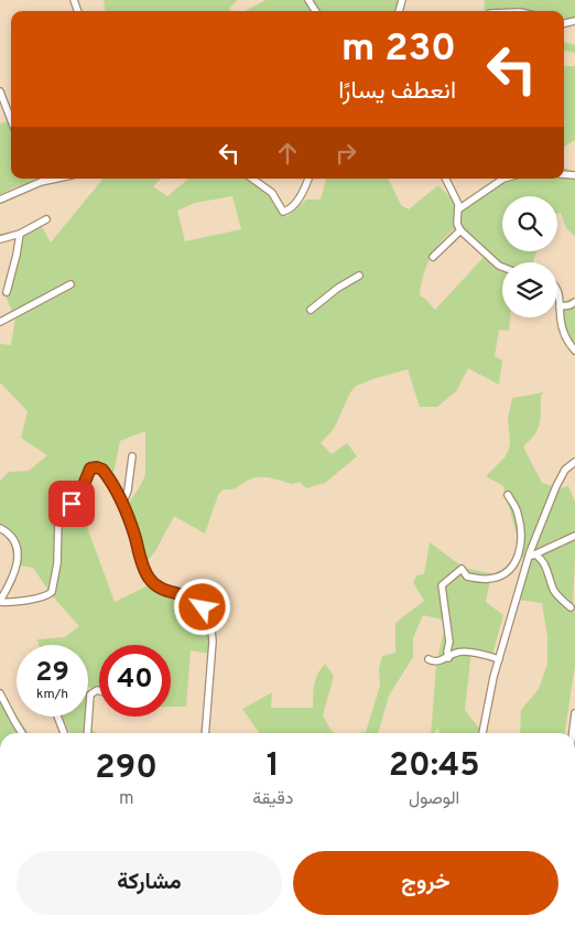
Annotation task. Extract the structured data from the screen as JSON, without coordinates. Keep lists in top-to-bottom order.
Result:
{
  "page": {
    "turn": ["230 m", "انعطف يسارًا"],
    "speed": "29 km/h",
    "limit": "40",
    "eta": [
      "20:45",
      "الوصول",
      "1",
      "دقيقة",
      "290",
      "m"
    ],
    "buttons": ["خروج", "مشاركة"]
  }
}
